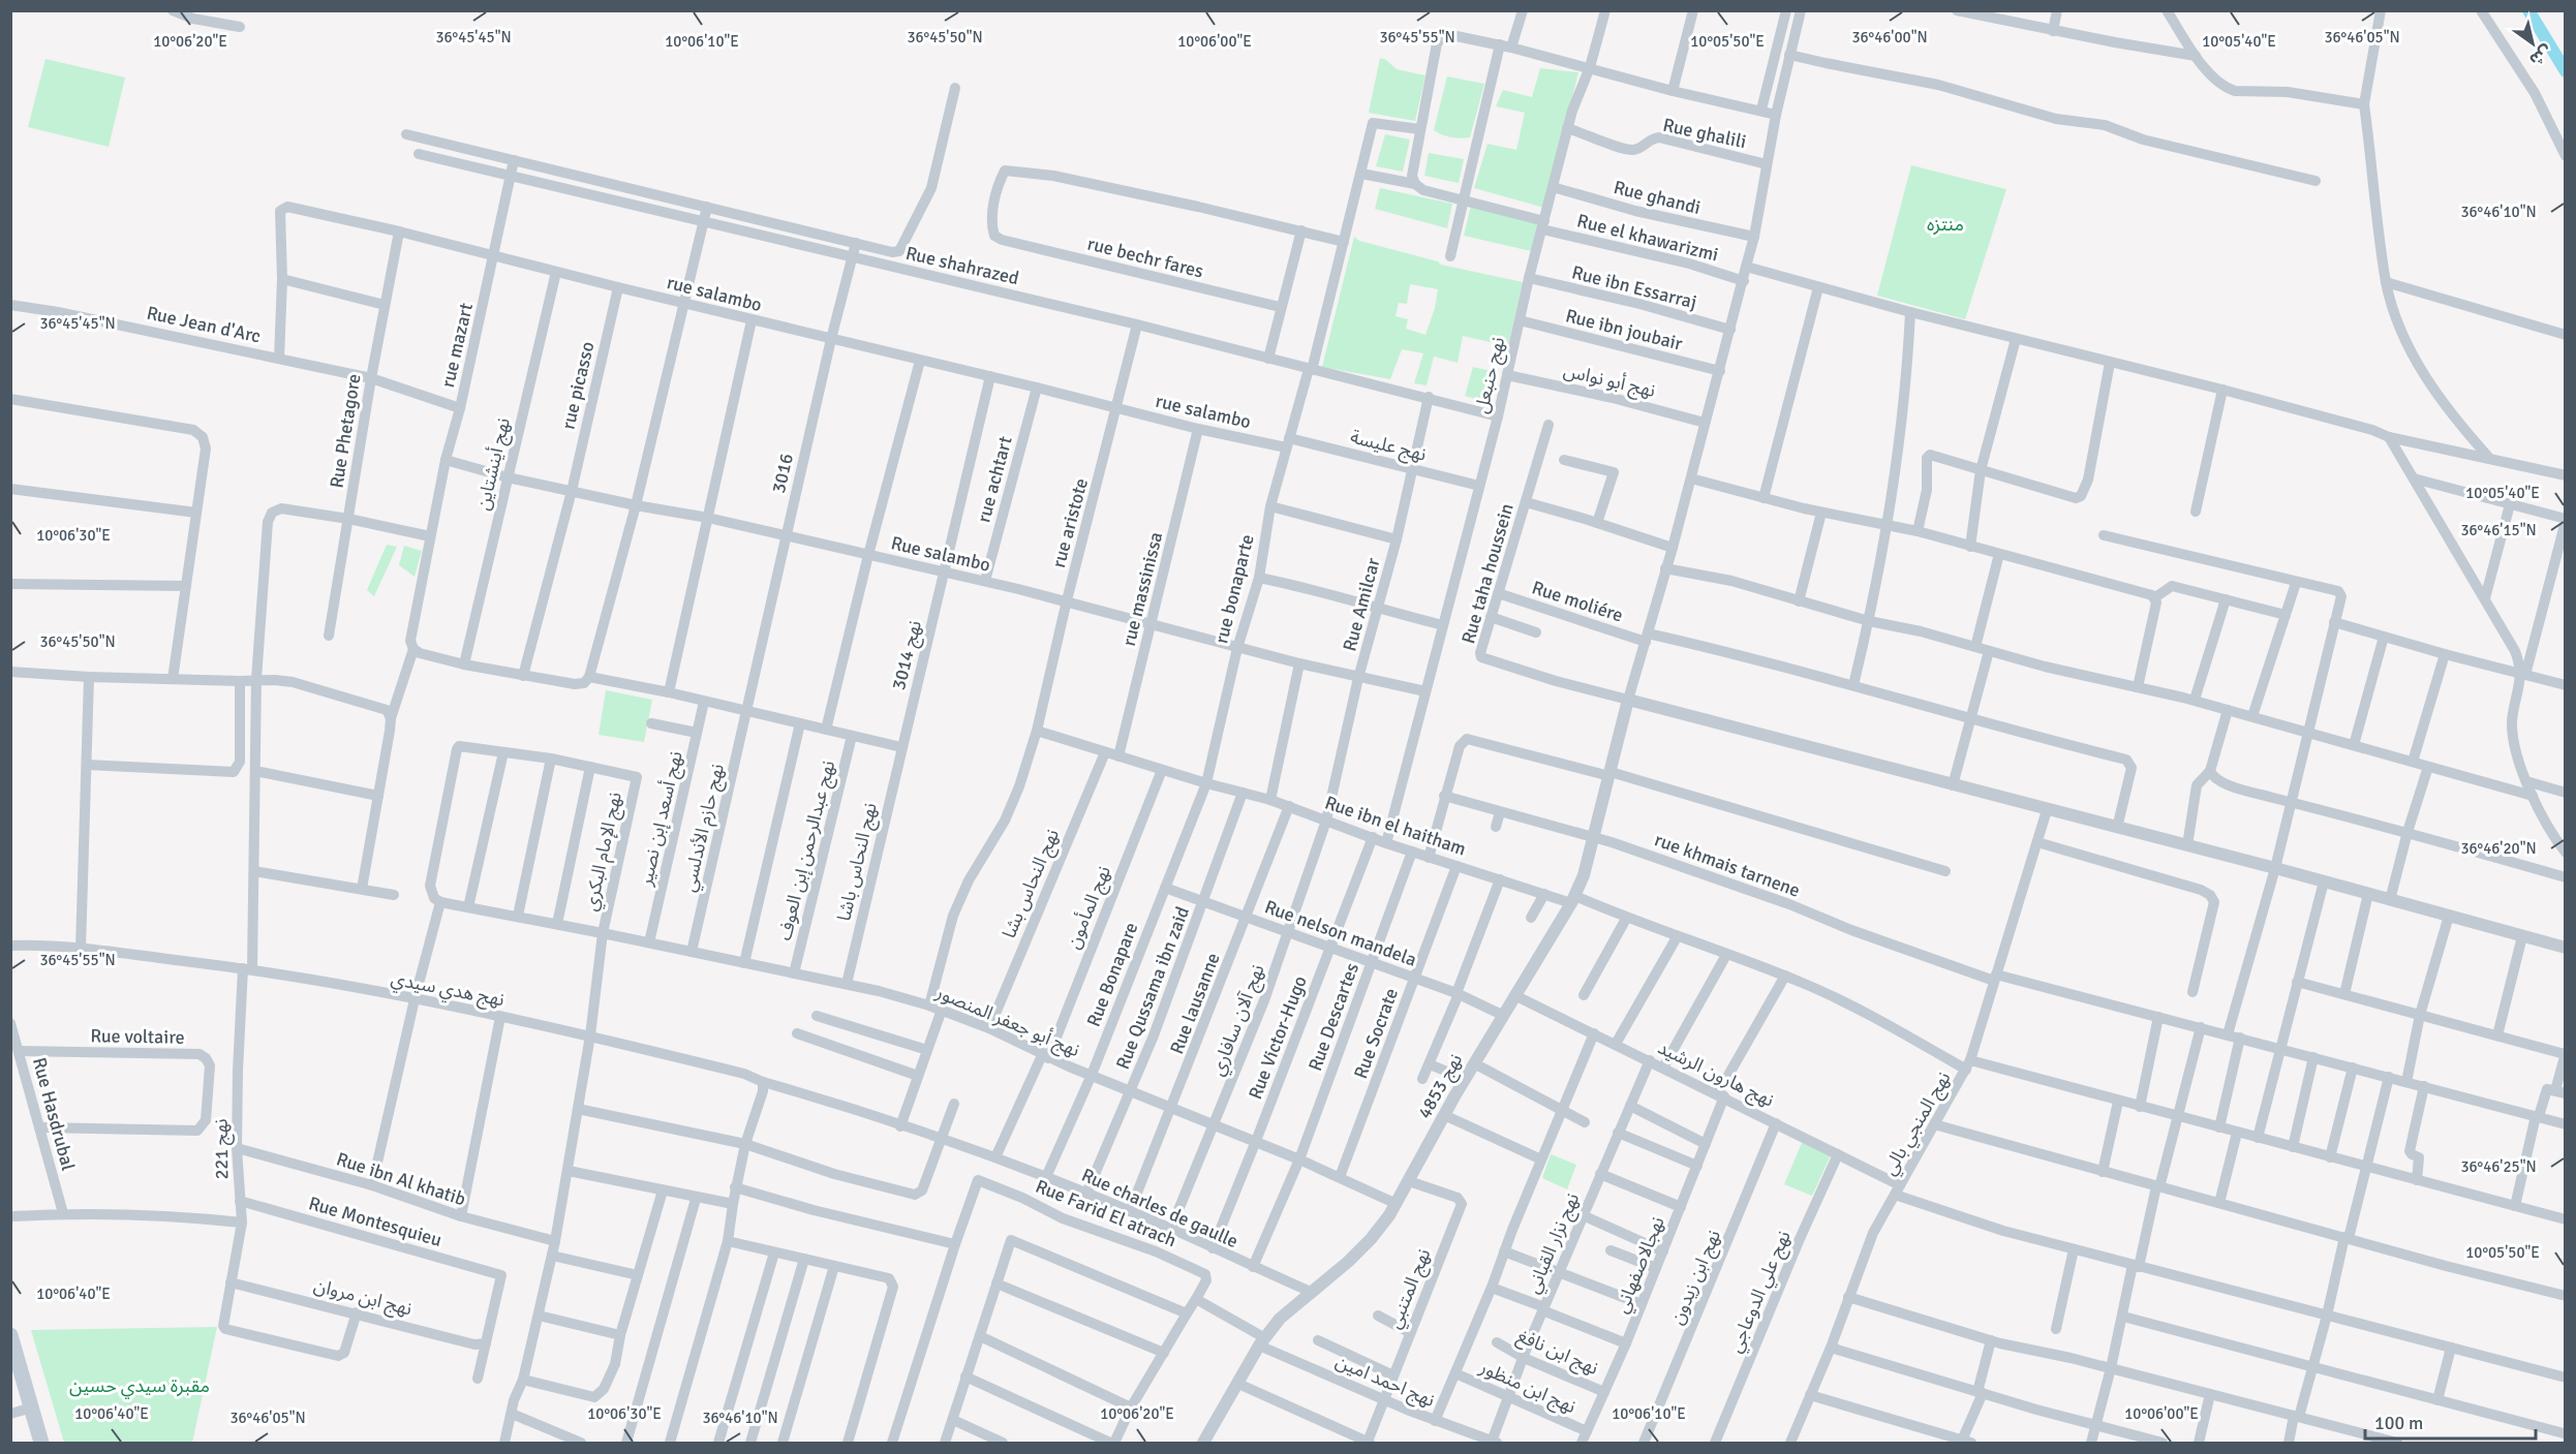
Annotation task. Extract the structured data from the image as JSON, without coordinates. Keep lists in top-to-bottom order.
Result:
{
  "streets": {
    "street": [
      "Rue ghalili",
      "Rue ghandi",
      "Rue el khawarizmi",
      "rue bechr fares",
      "Rue shahrazed",
      "Rue ibn Essarraj",
      "rue salambo",
      "Rue Jean d'Arc",
      "Rue ibn joubair",
      "rue mazart",
      "نهج حنبعل",
      "نهج أبو نواس",
      "rue picasso",
      "Rue Phetagore",
      "نهج عليسة",
      "نهج أينشتاين",
      "3016",
      "rue achtart",
      "rue aristote",
      "Rue salambo",
      "Rue taha houssein",
      "rue massinissa",
      "rue bonaparte",
      "Rue moliére",
      "Rue Amilcar",
      "نهج 3014",
      "نهج أسعد إبن نصير",
      "Rue ibn el haitham",
      "نهج حازم الأندلسي",
      "نهج عبدالرحمن إبن العوف",
      "نهج الإمام البكري",
      "نهج النحاس باشا",
      "rue khmais tarnene",
      "نهج النحاس بشا",
      "نهج المأمون",
      "Rue nelson mandela",
      "Rue Bonapare",
      "Rue Qussama ibn zaid",
      "نهج هدي سيدي",
      "Rue lausanne",
      "Rue Descartes",
      "نهج آلان سافاري",
      "نهج أبو جعفر المنصور",
      "Rue Socrate",
      "Rue voltaire",
      "Rue Victor-Hugo",
      "نهج هارون الرشيد",
      "نهج 4853",
      "Rue Hasdrubal",
      "نهج المنجي بالي",
      "نهج 221",
      "Rue ibn Al khatib",
      "Rue charles de gaulle",
      "Rue Farid El atrach",
      "Rue Montesquieu",
      "نهج نزار القباني",
      "نهجالاصفهاني",
      "نهج ابن زيدون",
      "نهج المتنبي",
      "نهج علي الدوعاجي",
      "نهج ابن مروان",
      "نهج ابن نافغ",
      "نهج احمد امين",
      "نهج ابن منظور"
    ]
  },
  "crossings": [
    ["Rue ghalili", "نهج حنبعل"],
    ["Rue ghandi", "نهج حنبعل"],
    ["Rue el khawarizmi", "نهج حنبعل"],
    ["Rue el khawarizmi", "rue bonaparte"],
    ["Rue shahrazed", "rue mazart"],
    ["Rue shahrazed", "نهج حنبعل"],
    ["Rue shahrazed", "3016"],
    ["Rue shahrazed", "rue aristote"],
    ["Rue shahrazed", "rue bonaparte"],
    ["Rue shahrazed", "Rue Amilcar"],
    ["Rue ibn Essarraj", "نهج حنبعل"],
    ["rue salambo", "Rue Jean d'Arc"],
    ["rue salambo", "rue mazart"],
    ["rue salambo", "rue picasso"],
    ["rue salambo", "Rue Phetagore"],
    ["rue salambo", "نهج عليسة"],
    ["rue salambo", "نهج أينشتاين"],
    ["rue salambo", "3016"],
    ["rue salambo", "rue achtart"],
    ["rue salambo", "rue aristote"],
    ["rue salambo", "rue massinissa"],
    ["rue salambo", "rue bonaparte"],
    ["rue salambo", "نهج 3014"],
    ["Rue Jean d'Arc", "rue mazart"],
    ["Rue Jean d'Arc", "Rue Phetagore"],
    ["Rue ibn joubair", "نهج حنبعل"],
    ["rue mazart", "Rue salambo"],
    ["نهج حنبعل", "نهج أبو نواس"],
    ["نهج حنبعل", "نهج عليسة"],
    ["نهج حنبعل", "Rue salambo"],
    ["نهج حنبعل", "Rue ibn el haitham"],
    ["rue picasso", "Rue salambo"],
    ["Rue Phetagore", "نهج 221"],
    ["نهج عليسة", "rue bonaparte"],
    ["نهج عليسة", "Rue Amilcar"],
    ["نهج أينشتاين", "Rue salambo"],
    ["3016", "Rue salambo"],
    ["3016", "نهج حازم الأندلسي"],
    ["rue achtart", "Rue salambo"],
    ["rue aristote", "Rue salambo"],
    ["rue aristote", "Rue ibn el haitham"],
    ["rue aristote", "نهج أبو جعفر المنصور"],
    ["Rue salambo", "rue massinissa"],
    ["Rue salambo", "rue bonaparte"],
    ["Rue salambo", "Rue Amilcar"],
    ["Rue salambo", "نهج 3014"],
    ["Rue taha houssein", "Rue moliére"],
    ["Rue taha houssein", "نهج 4853"],
    ["rue massinissa", "Rue ibn el haitham"],
    ["rue bonaparte", "Rue ibn el haitham"],
    ["rue bonaparte", "Rue Bonapare"],
    ["Rue Amilcar", "Rue ibn el haitham"],
    ["Rue Amilcar", "نهج آلان سافاري"],
    ["نهج 3014", "نهج النحاس باشا"],
    ["نهج أسعد إبن نصير", "نهج أبو جعفر المنصور"],
    ["Rue ibn el haitham", "نهج النحاس بشا"],
    ["Rue ibn el haitham", "نهج المأمون"],
    ["Rue ibn el haitham", "Rue Bonapare"],
    ["Rue ibn el haitham", "Rue Qussama ibn zaid"],
    ["Rue ibn el haitham", "Rue lausanne"],
    ["Rue ibn el haitham", "Rue Descartes"],
    ["Rue ibn el haitham", "نهج آلان سافاري"],
    ["Rue ibn el haitham", "Rue Socrate"],
    ["Rue ibn el haitham", "Rue Victor-Hugo"],
    ["Rue ibn el haitham", "نهج 4853"],
    ["Rue ibn el haitham", "نهج المنجي بالي"],
    ["Rue ibn el haitham", "نهجالاصفهاني"],
    ["نهج حازم الأندلسي", "نهج أبو جعفر المنصور"],
    ["نهج عبدالرحمن إبن العوف", "نهج أبو جعفر المنصور"],
    ["نهج الإمام البكري", "نهج هدي سيدي"],
    ["نهج الإمام البكري", "نهج أبو جعفر المنصور"],
    ["نهج الإمام البكري", "Rue ibn Al khatib"],
    ["نهج النحاس باشا", "نهج أبو جعفر المنصور"],
    ["rue khmais tarnene", "نهج 4853"],
    ["rue khmais tarnene", "نهج المنجي بالي"],
    ["نهج النحاس بشا", "نهج أبو جعفر المنصور"],
    ["نهج المأمون", "نهج أبو جعفر المنصور"],
    ["نهج المأمون", "Rue charles de gaulle"],
    ["Rue nelson mandela", "Rue Bonapare"],
    ["Rue nelson mandela", "Rue Qussama ibn zaid"],
    ["Rue nelson mandela", "Rue lausanne"],
    ["Rue nelson mandela", "Rue Descartes"],
    ["Rue nelson mandela", "نهج آلان سافاري"],
    ["Rue nelson mandela", "Rue Socrate"],
    ["Rue nelson mandela", "Rue Victor-Hugo"],
    ["Rue nelson mandela", "نهج 4853"],
    ["Rue Bonapare", "نهج أبو جعفر المنصور"],
    ["Rue Bonapare", "Rue charles de gaulle"],
    ["Rue Qussama ibn zaid", "نهج أبو جعفر المنصور"],
    ["Rue Qussama ibn zaid", "Rue charles de gaulle"],
    ["نهج هدي سيدي", "نهج 221"],
    ["نهج هدي سيدي", "Rue charles de gaulle"],
    ["Rue lausanne", "نهج أبو جعفر المنصور"],
    ["Rue lausanne", "Rue charles de gaulle"],
    ["Rue Descartes", "نهج أبو جعفر المنصور"],
    ["Rue Descartes", "Rue charles de gaulle"],
    ["نهج آلان سافاري", "نهج أبو جعفر المنصور"],
    ["نهج آلان سافاري", "Rue charles de gaulle"],
    ["نهج أبو جعفر المنصور", "Rue Socrate"],
    ["نهج أبو جعفر المنصور", "Rue Victor-Hugo"],
    ["نهج أبو جعفر المنصور", "نهج 4853"],
    ["Rue voltaire", "Rue Hasdrubal"],
    ["Rue Victor-Hugo", "Rue charles de gaulle"],
    ["نهج هارون الرشيد", "نهج 4853"],
    ["نهج هارون الرشيد", "نهج المنجي بالي"],
    ["نهج هارون الرشيد", "نهج نزار القباني"],
    ["نهج هارون الرشيد", "نهجالاصفهاني"],
    ["نهج هارون الرشيد", "نهج ابن زيدون"],
    ["نهج هارون الرشيد", "نهج علي الدوعاجي"],
    ["نهج 4853", "Rue charles de gaulle"],
    ["نهج 4853", "نهج المتنبي"],
    ["نهج 4853", "نهج احمد امين"],
    ["نهج 221", "Rue ibn Al khatib"],
    ["نهج 221", "Rue Montesquieu"],
    ["نهج 221", "نهج ابن مروان"],
    ["Rue Montesquieu", "نهج ابن مروان"],
    ["نهج نزار القباني", "نهج ابن نافغ"],
    ["نهج نزار القباني", "نهج احمد امين"],
    ["نهج نزار القباني", "نهج ابن منظور"],
    ["نهجالاصفهاني", "نهج ابن نافغ"],
    ["نهجالاصفهاني", "نهج ابن منظور"],
    ["نهج المتنبي", "نهج احمد امين"]
  ],
  "parks": ["منتزه", "مقبرة سيدي حسين"],
  "scale_bar": "100 m",
  "north": "bottom right",
  "coordinates": [
    "36°45'45\"N",
    "36°45'50\"N",
    "36°45'55\"N",
    "36°46'00\"N",
    "36°46'05\"N",
    "10°06'20\"E",
    "10°06'10\"E",
    "10°06'00\"E",
    "10°05'50\"E",
    "10°05'40\"E",
    "36°46'10\"N",
    "36°46'15\"N",
    "10°06'30\"E",
    "36°46'20\"N",
    "36°46'25\"N",
    "10°06'40\"E"
  ]
}
